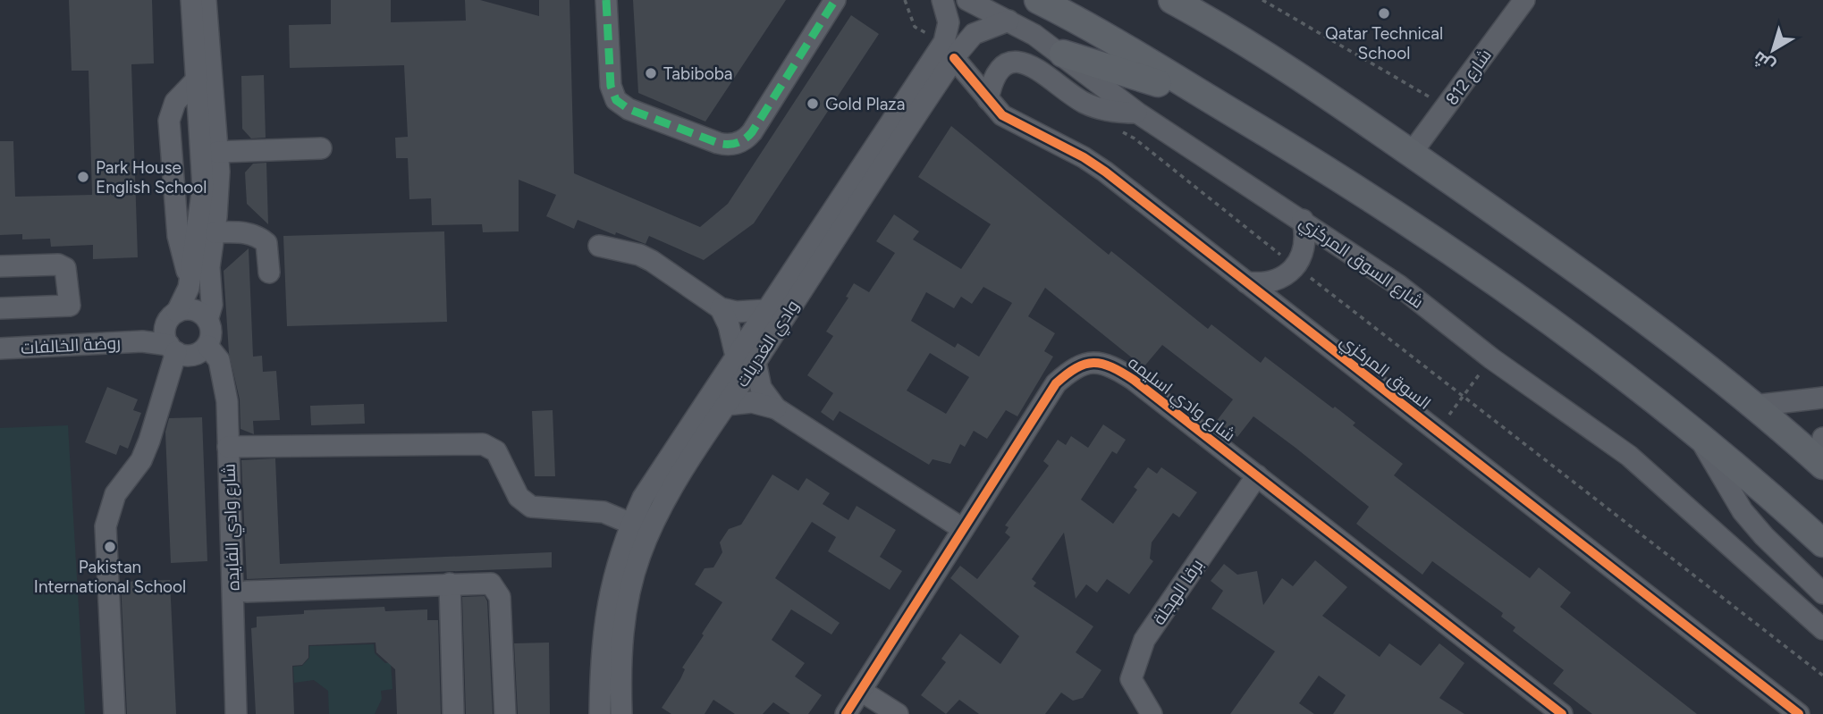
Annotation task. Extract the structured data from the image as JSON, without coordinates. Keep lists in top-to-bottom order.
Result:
{
  "streets": {
    "main road": ["شارع السوق المركزي"],
    "street": [
      "شارع 812",
      "وادي الغدريات",
      "روضة الخالفات",
      "السوق المركزي",
      "شارع وادي اسليمه",
      "شارع وادي الفايده",
      "برقا الهجلة"
    ]
  },
  "crossings": [
    ["شارع السوق المركزي", "وادي الغدريات"],
    ["وادي الغدريات", "السوق المركزي"],
    ["روضة الخالفات", "شارع وادي الفايده"],
    ["شارع وادي اسليمه", "برقا الهجلة"]
  ],
  "places": [
    "Qatar Technical School",
    "Tabiboba",
    "Gold Plaza",
    "Park House English School",
    "Pakistan International School"
  ],
  "north": "bottom left"
}
